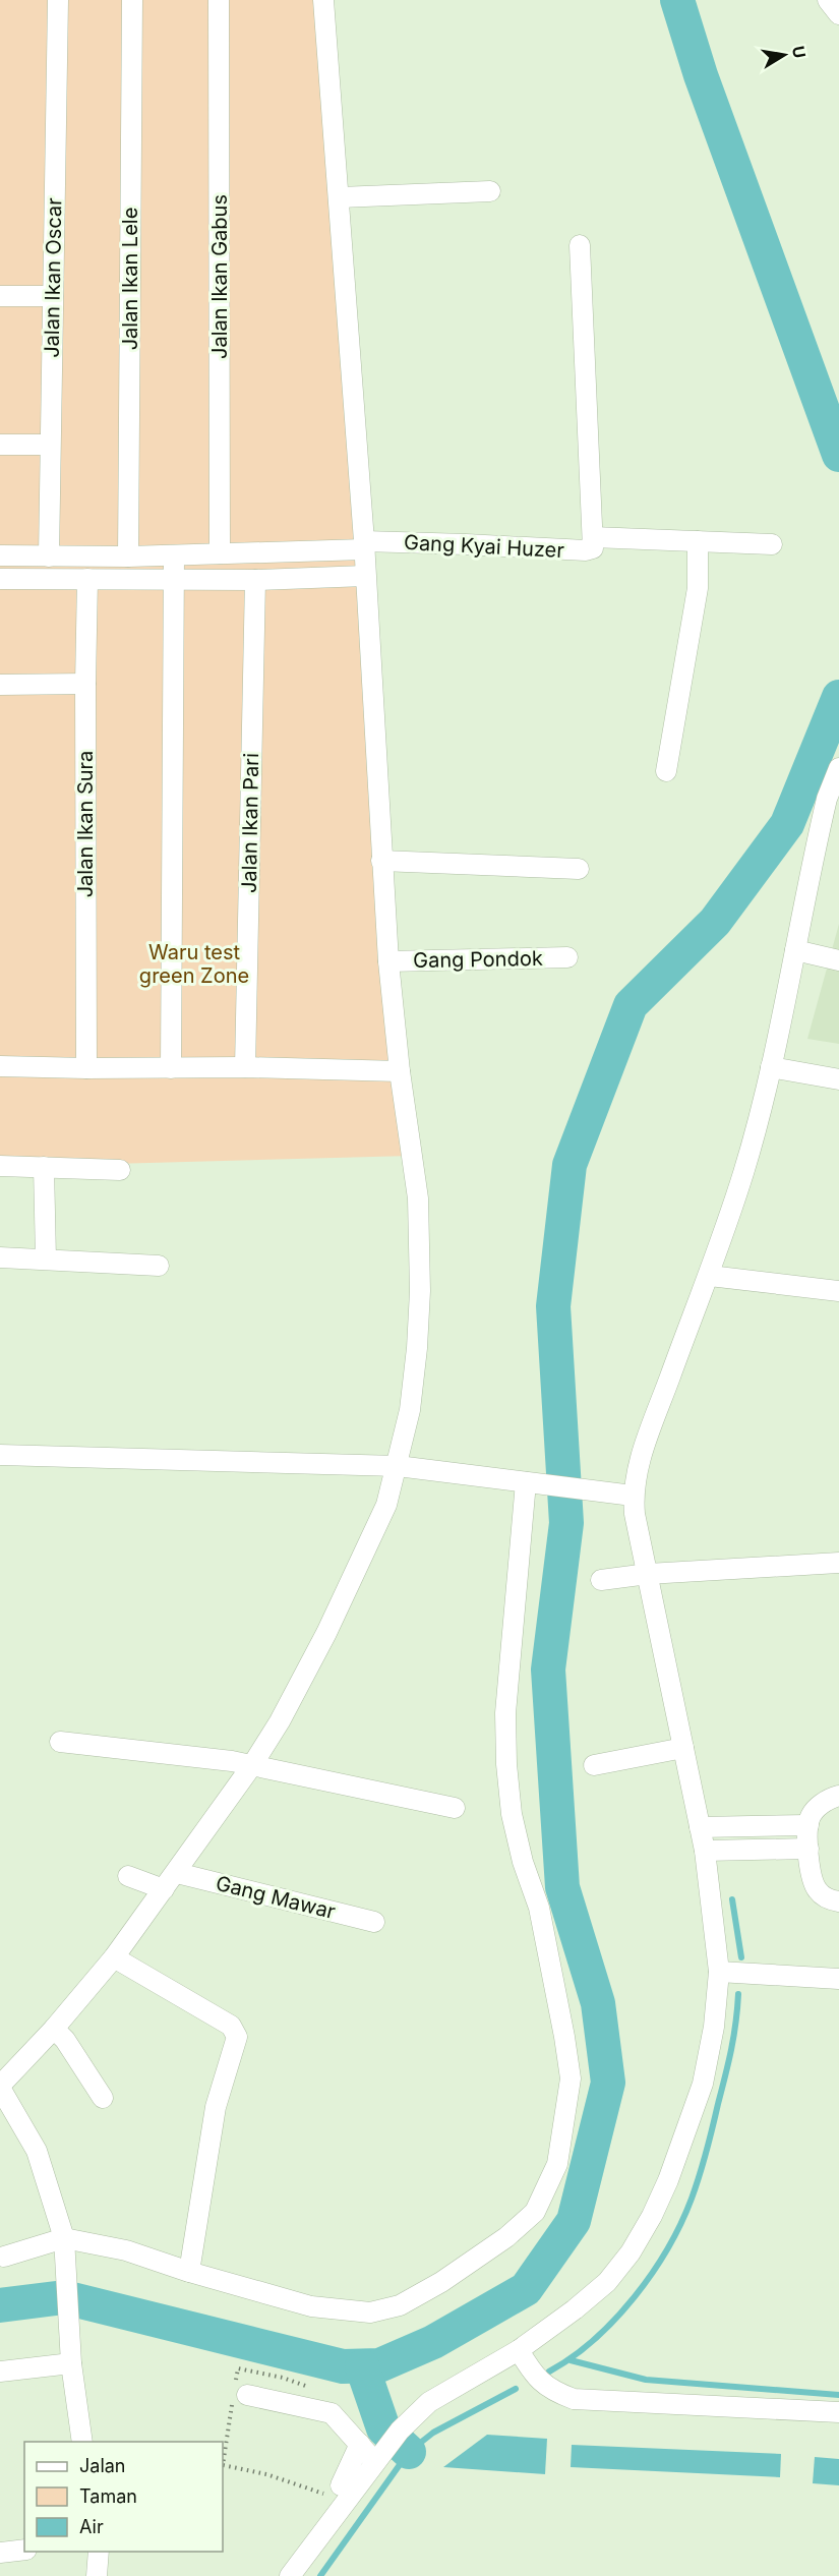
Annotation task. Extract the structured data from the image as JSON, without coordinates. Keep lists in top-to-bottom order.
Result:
{
  "streets": {
    "street": [
      "Jalan Ikan Gabus",
      "Jalan Ikan Oscar",
      "Jalan Ikan Lele",
      "Gang Kyai Huzer",
      "Jalan Ikan Pari",
      "Jalan Ikan Sura",
      "Gang Pondok",
      "Gang Mawar"
    ]
  },
  "parks": ["Waru test green Zone"],
  "legend": ["Jalan", "Taman", "Air"],
  "north": "right"
}
